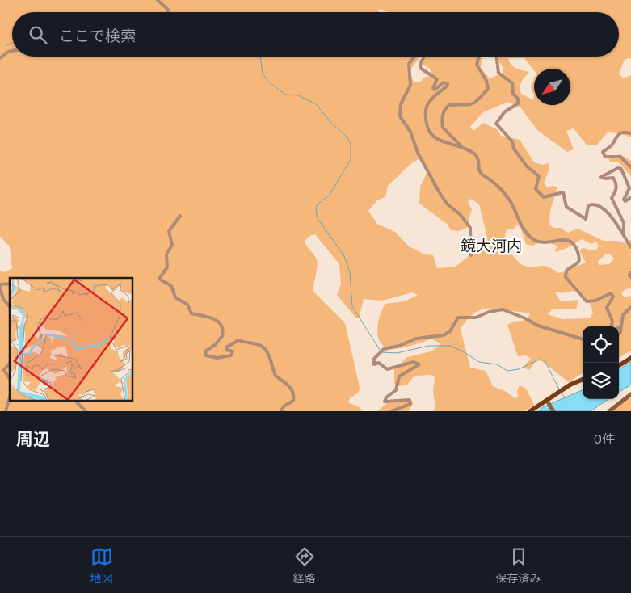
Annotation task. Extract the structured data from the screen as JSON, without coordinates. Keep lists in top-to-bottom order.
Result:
{
  "districts": ["鏡大河内"],
  "north": "bottom left",
  "page": {
    "search": "ここで検索",
    "heading": ["周辺", "0件"],
    "nav": ["地図", "経路", "保存済み"]
  }
}
